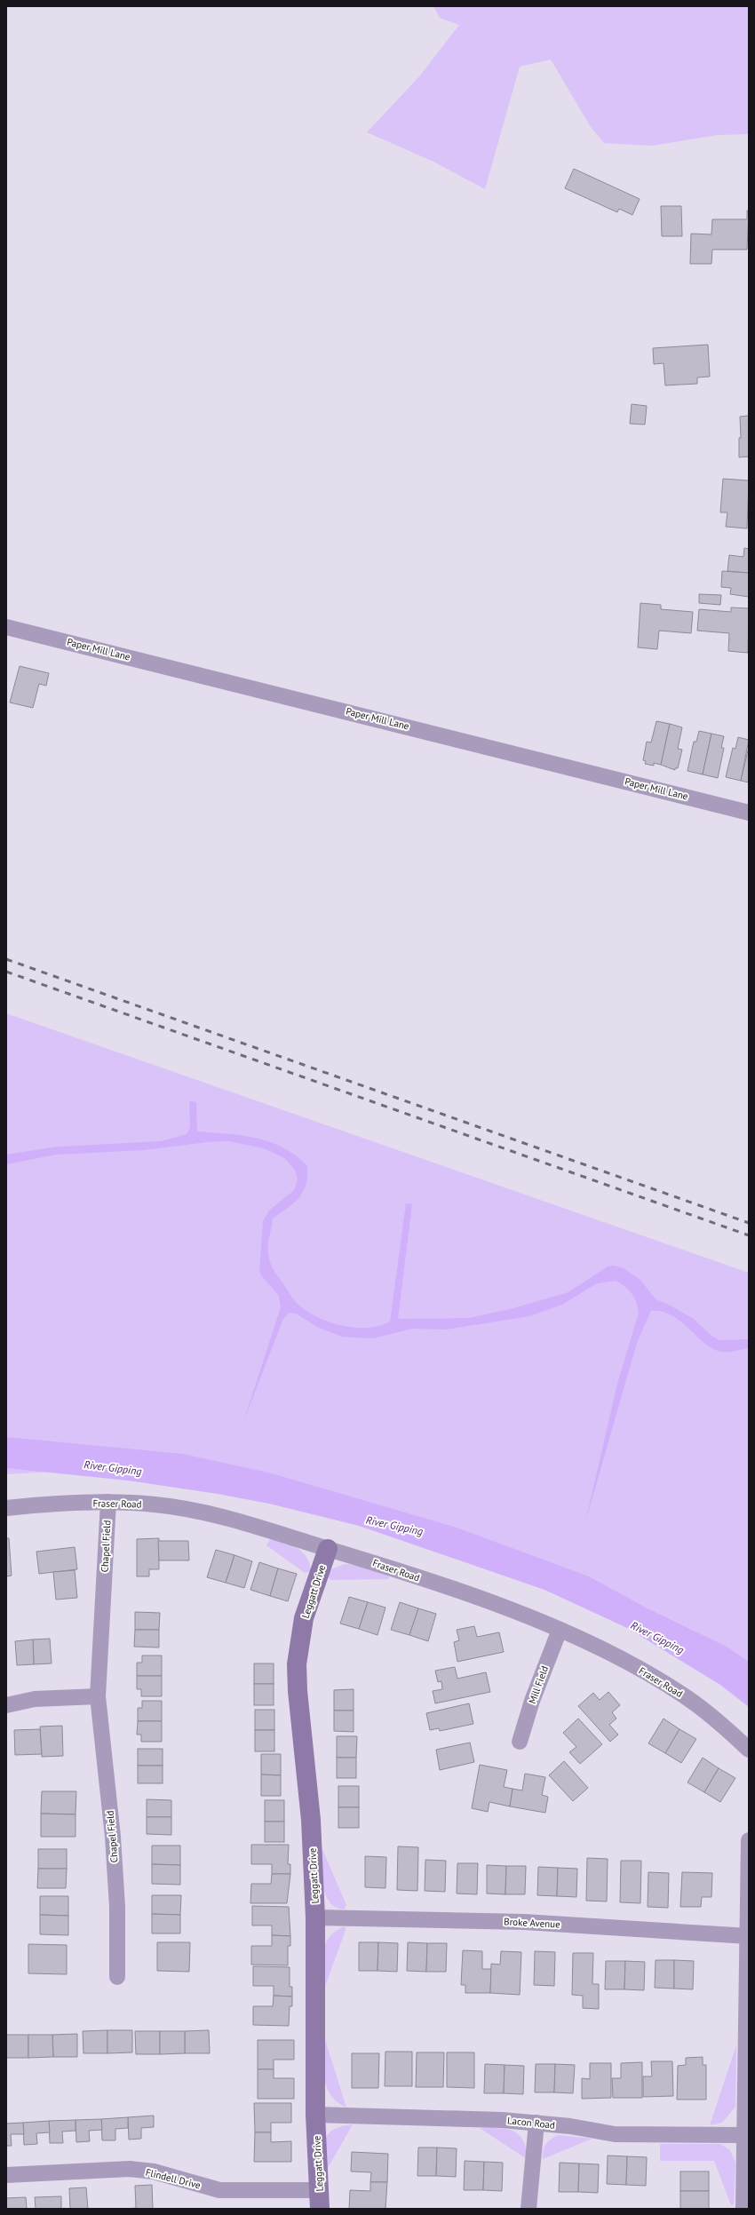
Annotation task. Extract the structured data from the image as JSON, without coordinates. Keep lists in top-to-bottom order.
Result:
{
  "streets": {
    "street": [
      "Paper Mill Lane",
      "Fraser Road",
      "Chapel Field",
      "Leggatt Drive",
      "Mill Field",
      "Broke Avenue",
      "Lacon Road",
      "Flindell Drive"
    ]
  },
  "crossings": [
    ["Fraser Road", "Chapel Field"],
    ["Fraser Road", "Leggatt Drive"],
    ["Fraser Road", "Mill Field"],
    ["Leggatt Drive", "Broke Avenue"],
    ["Leggatt Drive", "Lacon Road"],
    ["Leggatt Drive", "Flindell Drive"]
  ],
  "water": ["River Gipping"]
}
